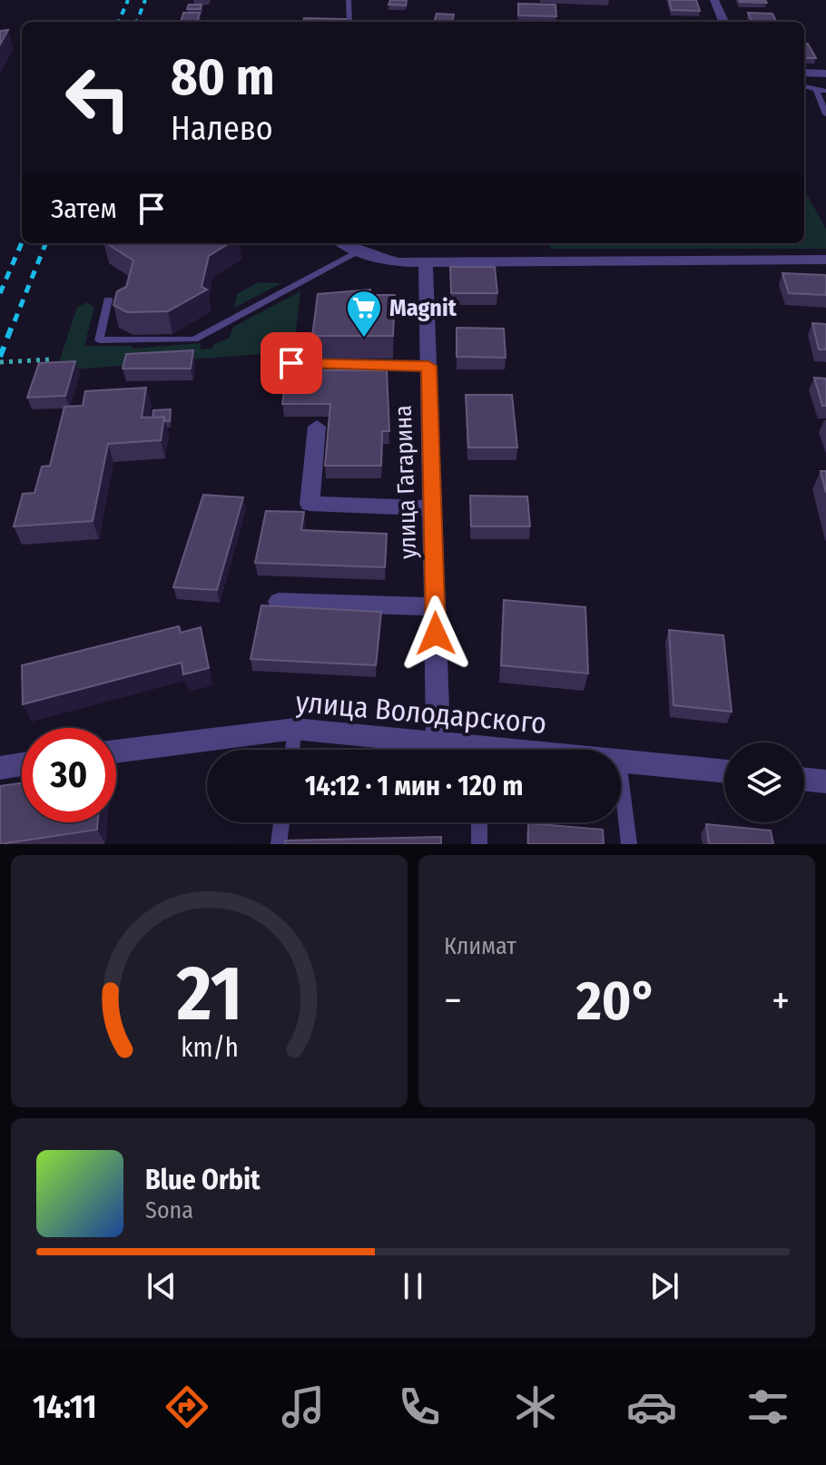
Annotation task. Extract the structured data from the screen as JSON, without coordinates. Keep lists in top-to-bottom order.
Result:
{
  "streets": {
    "street": ["улица Гагарина", "улица Володарского"]
  },
  "crossings": [
    ["улица Гагарина", "улица Володарского"]
  ],
  "places": {
    "supermarket": ["Magnit"]
  },
  "page": {
    "turn": ["80 m", "Налево"],
    "then": "Затем",
    "limit": "30",
    "trip": "14:12 · 1 мин · 120 m",
    "tile": "Климат",
    "heat": ["−", "20°", "+"],
    "song": ["Blue Orbit", "Sona"],
    "tabs": "14:11",
    "gauge": ["21", "km/h"]
  }
}
